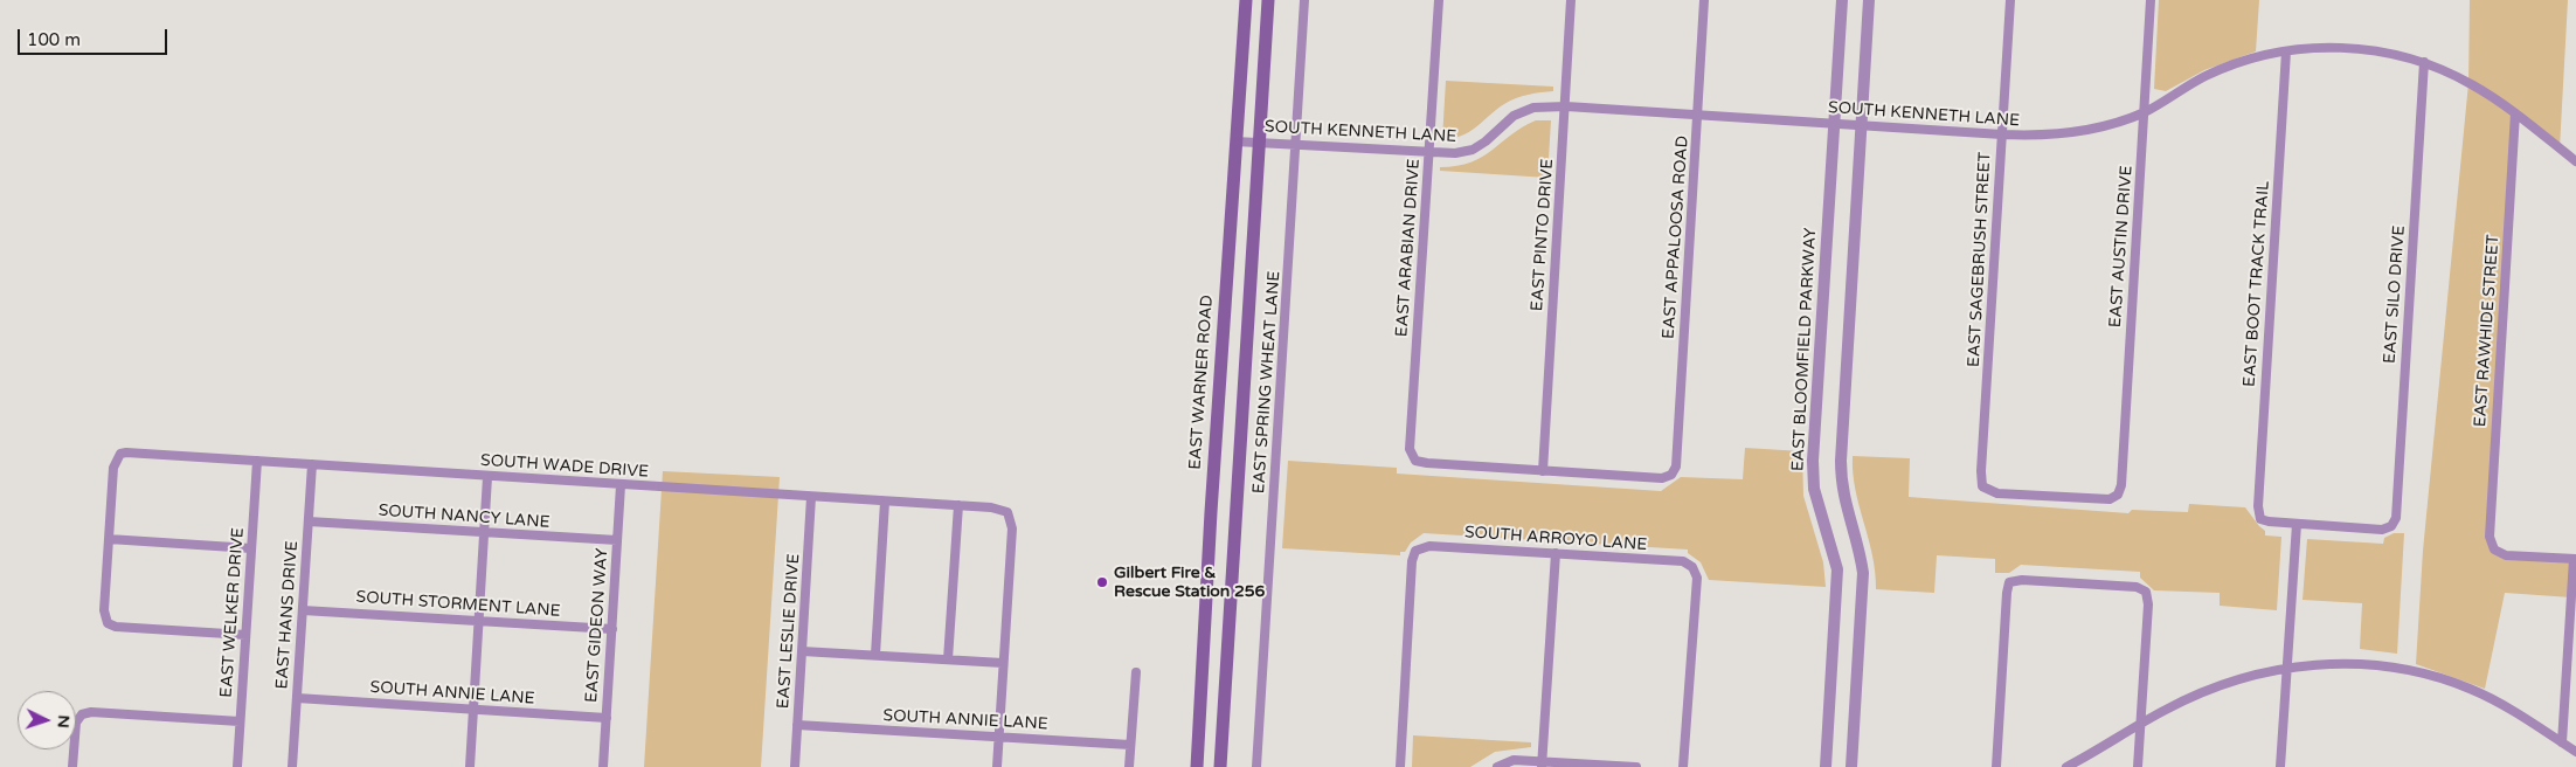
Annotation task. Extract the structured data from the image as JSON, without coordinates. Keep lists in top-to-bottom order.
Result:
{
  "streets": {
    "main road": ["EAST WARNER ROAD"],
    "street": [
      "SOUTH KENNETH LANE",
      "EAST PINTO DRIVE",
      "EAST APPALOOSA ROAD",
      "EAST AUSTIN DRIVE",
      "EAST ARABIAN DRIVE",
      "EAST SAGEBRUSH STREET",
      "EAST BOOT TRACK TRAIL",
      "EAST SILO DRIVE",
      "EAST RAWHIDE STREET",
      "EAST BLOOMFIELD PARKWAY",
      "EAST SPRING WHEAT LANE",
      "SOUTH WADE DRIVE",
      "SOUTH NANCY LANE",
      "SOUTH ARROYO LANE",
      "SOUTH STORMENT LANE",
      "EAST WELKER DRIVE",
      "EAST HANS DRIVE",
      "EAST GIDEON WAY",
      "EAST LESLIE DRIVE",
      "SOUTH ANNIE LANE"
    ]
  },
  "crossings": [
    ["SOUTH KENNETH LANE", "EAST PINTO DRIVE"],
    ["SOUTH KENNETH LANE", "EAST APPALOOSA ROAD"],
    ["SOUTH KENNETH LANE", "EAST AUSTIN DRIVE"],
    ["SOUTH KENNETH LANE", "EAST ARABIAN DRIVE"],
    ["SOUTH KENNETH LANE", "EAST SAGEBRUSH STREET"],
    ["SOUTH KENNETH LANE", "EAST BOOT TRACK TRAIL"],
    ["SOUTH KENNETH LANE", "EAST SILO DRIVE"],
    ["SOUTH KENNETH LANE", "EAST RAWHIDE STREET"],
    ["SOUTH KENNETH LANE", "EAST BLOOMFIELD PARKWAY"],
    ["SOUTH KENNETH LANE", "EAST WARNER ROAD"],
    ["SOUTH KENNETH LANE", "EAST SPRING WHEAT LANE"],
    ["EAST PINTO DRIVE", "EAST APPALOOSA ROAD"],
    ["EAST PINTO DRIVE", "EAST ARABIAN DRIVE"],
    ["EAST APPALOOSA ROAD", "EAST ARABIAN DRIVE"],
    ["EAST AUSTIN DRIVE", "EAST SAGEBRUSH STREET"],
    ["EAST BOOT TRACK TRAIL", "EAST SILO DRIVE"],
    ["SOUTH WADE DRIVE", "EAST WELKER DRIVE"],
    ["SOUTH WADE DRIVE", "EAST HANS DRIVE"],
    ["SOUTH WADE DRIVE", "EAST GIDEON WAY"],
    ["SOUTH WADE DRIVE", "EAST LESLIE DRIVE"],
    ["SOUTH NANCY LANE", "EAST HANS DRIVE"],
    ["SOUTH NANCY LANE", "EAST GIDEON WAY"],
    ["SOUTH STORMENT LANE", "EAST HANS DRIVE"],
    ["SOUTH STORMENT LANE", "EAST GIDEON WAY"],
    ["EAST HANS DRIVE", "SOUTH ANNIE LANE"],
    ["EAST GIDEON WAY", "SOUTH ANNIE LANE"],
    ["EAST LESLIE DRIVE", "SOUTH ANNIE LANE"]
  ],
  "places": ["Gilbert Fire & Rescue Station 256"],
  "scale_bar": "100 m",
  "north": "right"
}
